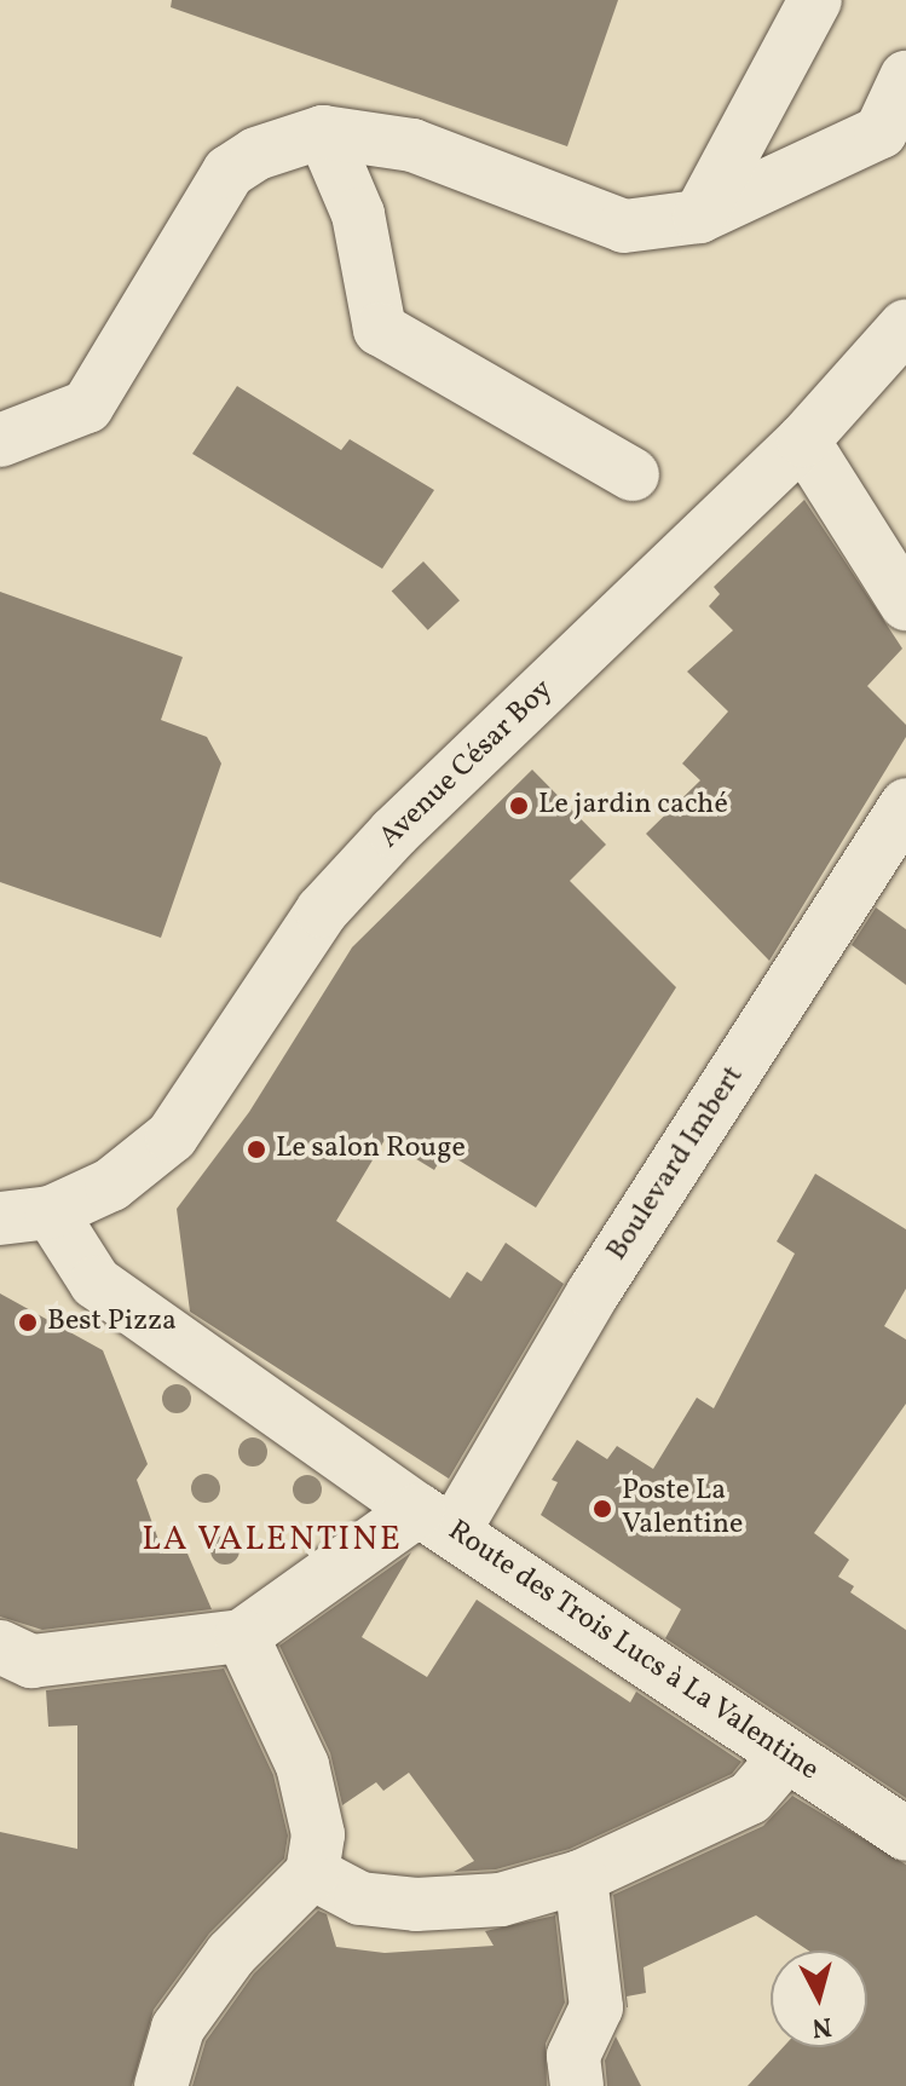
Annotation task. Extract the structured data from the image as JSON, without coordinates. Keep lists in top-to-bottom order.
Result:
{
  "streets": {
    "street": ["Avenue César Boy", "Boulevard Imbert", "Route des Trois Lucs à La Valentine"]
  },
  "crossings": [
    ["Avenue César Boy", "Route des Trois Lucs à La Valentine"],
    ["Boulevard Imbert", "Route des Trois Lucs à La Valentine"]
  ],
  "districts": ["LA VALENTINE"],
  "places": [
    "Le jardin caché",
    "Le salon Rouge",
    "Best Pizza",
    "Poste La Valentine"
  ],
  "north": "bottom"
}
